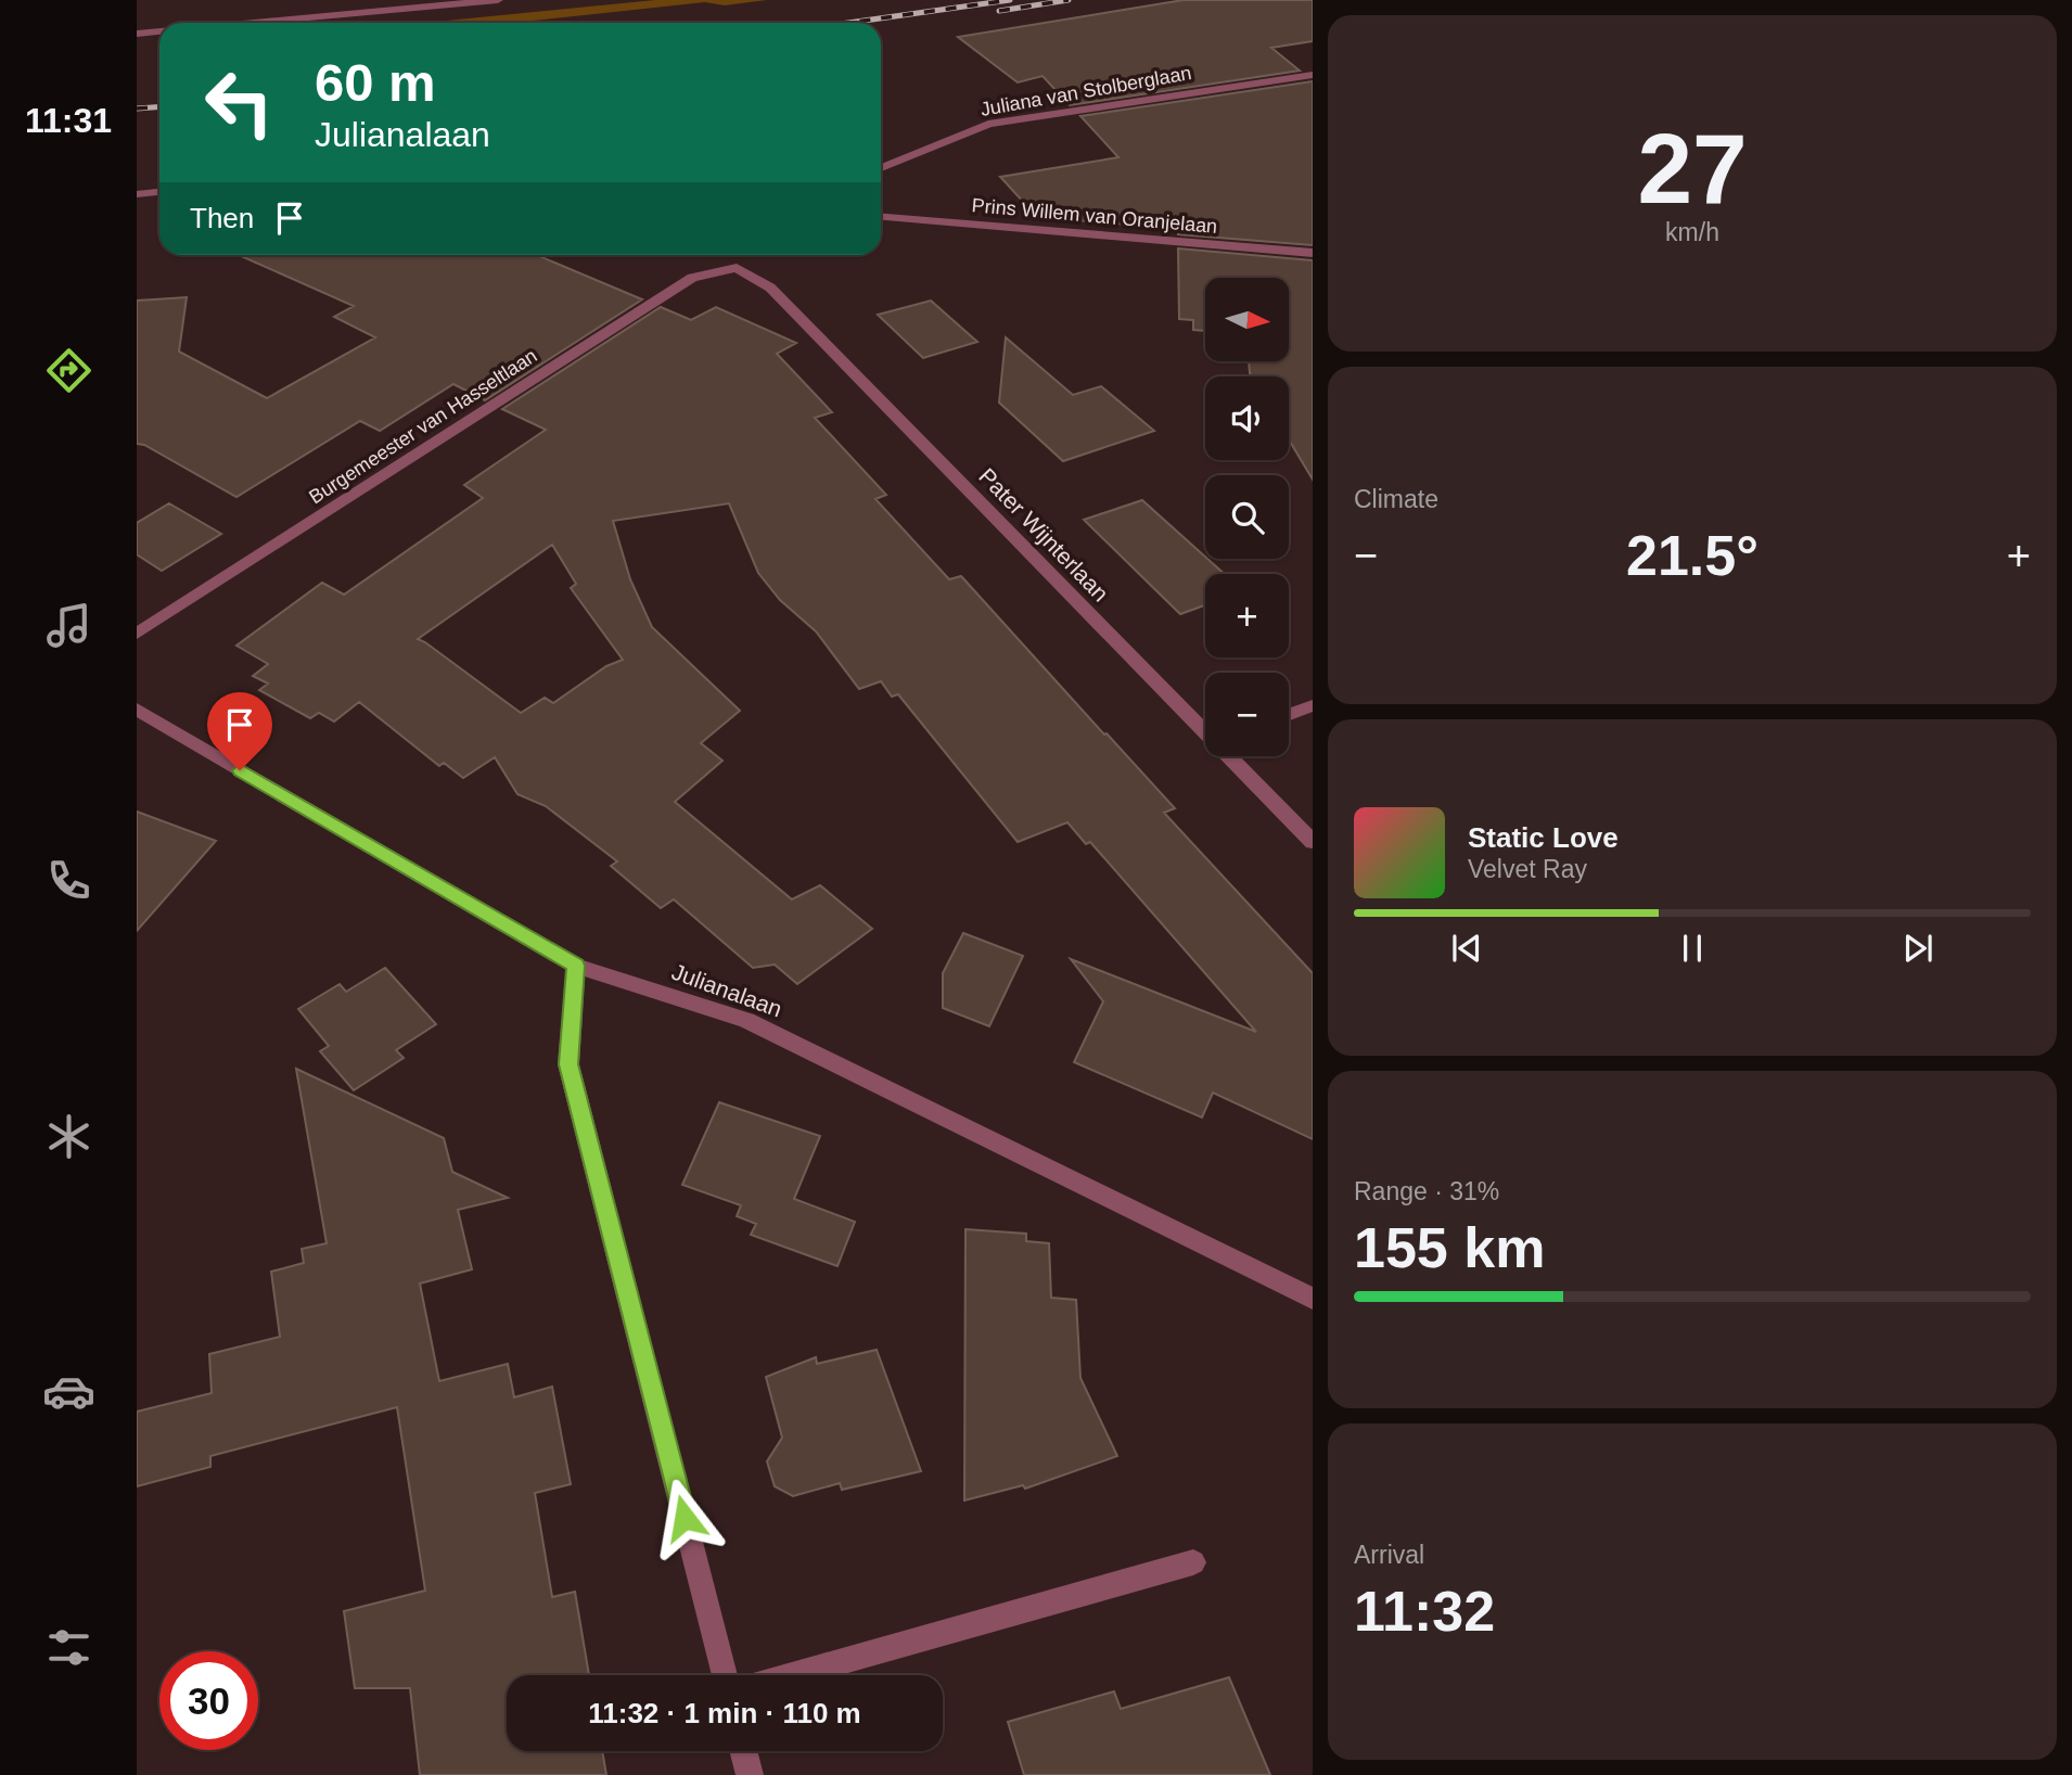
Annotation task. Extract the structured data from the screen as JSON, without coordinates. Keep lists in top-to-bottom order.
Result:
{
  "streets": {
    "street": [
      "Juliana van Stolberglaan",
      "Prins Willem van Oranjelaan",
      "Burgemeester van Hasseltlaan",
      "Pater Wijnterlaan",
      "Julianalaan"
    ]
  },
  "crossings": [
    ["Burgemeester van Hasseltlaan", "Pater Wijnterlaan"]
  ],
  "north": "right",
  "page": {
    "tabs": "11:31",
    "tile": [
      ["27", "km/h"],
      "Climate",
      ["Range · 31%", "155 km"],
      ["Arrival", "11:32"]
    ],
    "turn": ["60 m", "Julianalaan"],
    "then": "Then",
    "map_buttons": ["+", "−"],
    "heat": ["−", "21.5°", "+"],
    "song": ["Static Love", "Velvet Ray"],
    "limit": "30",
    "trip": "11:32 · 1 min · 110 m"
  }
}
